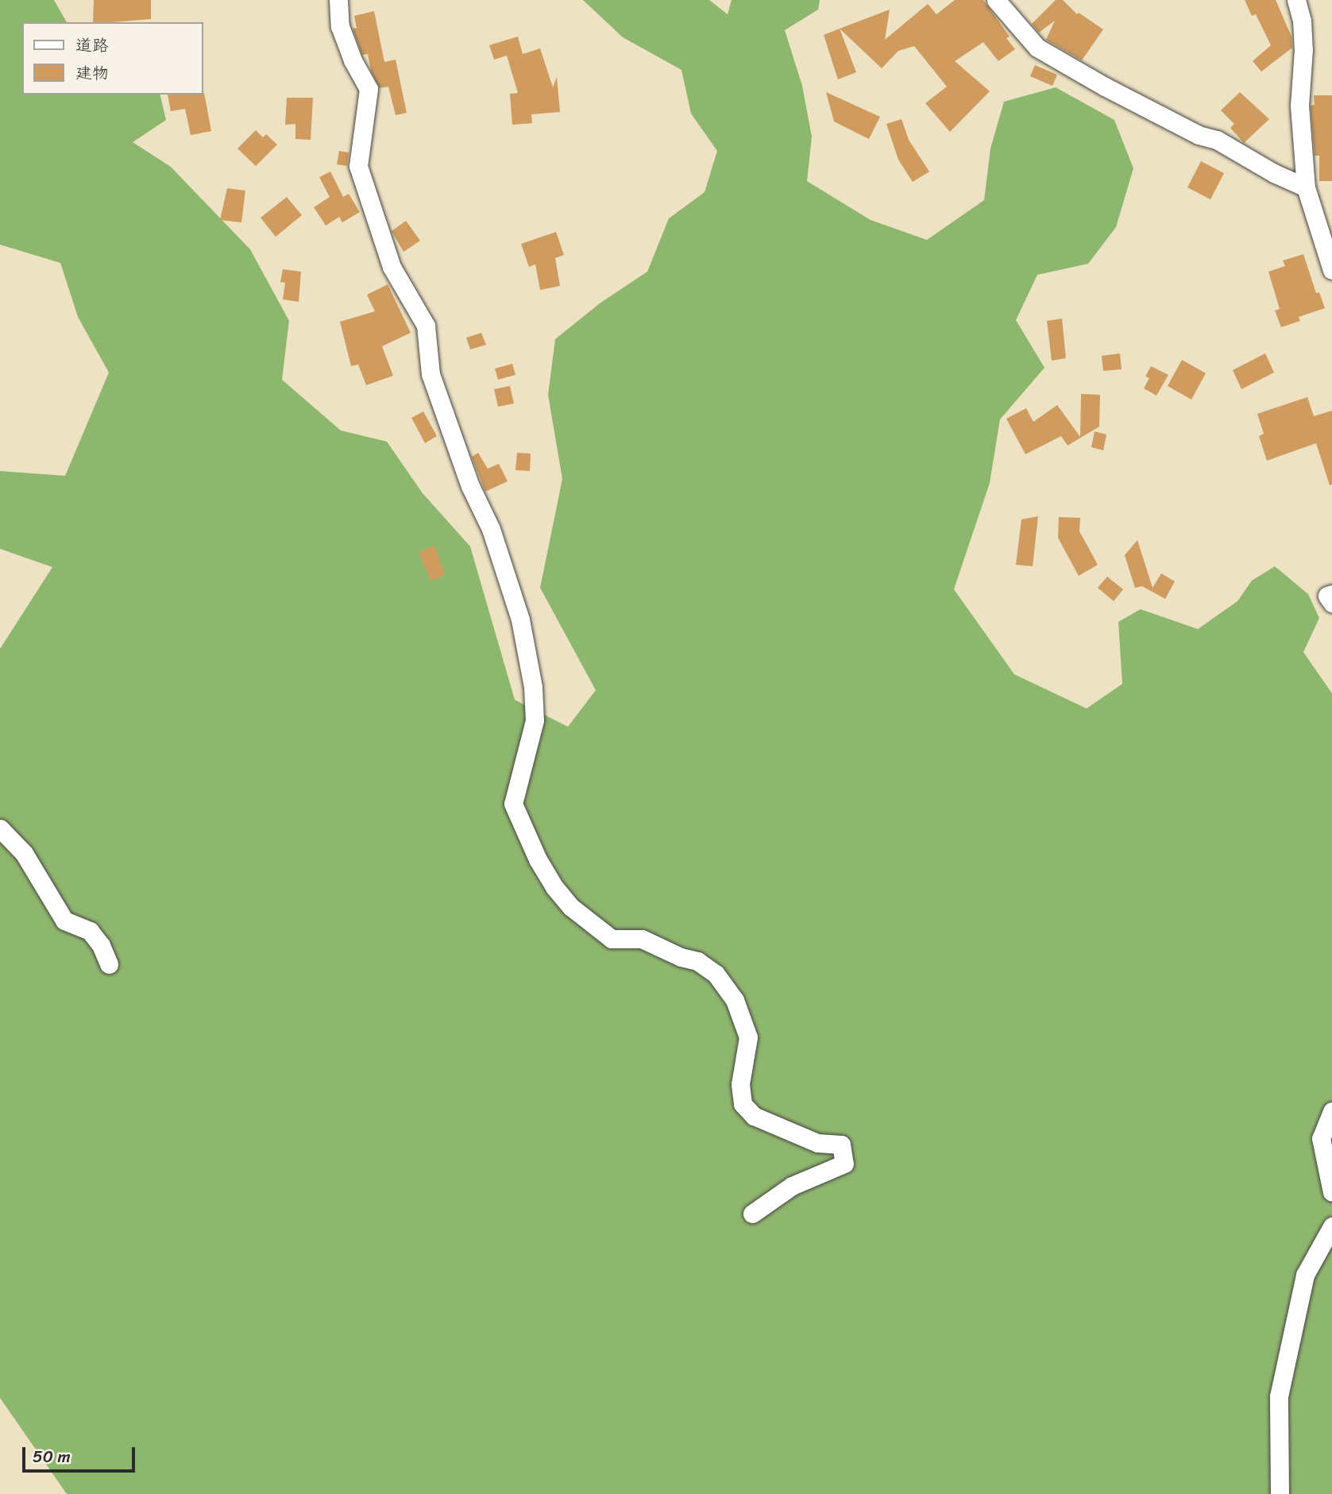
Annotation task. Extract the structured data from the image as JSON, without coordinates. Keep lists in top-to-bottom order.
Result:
{
  "legend": ["道路", "建物"],
  "scale_bar": "50 m"
}
